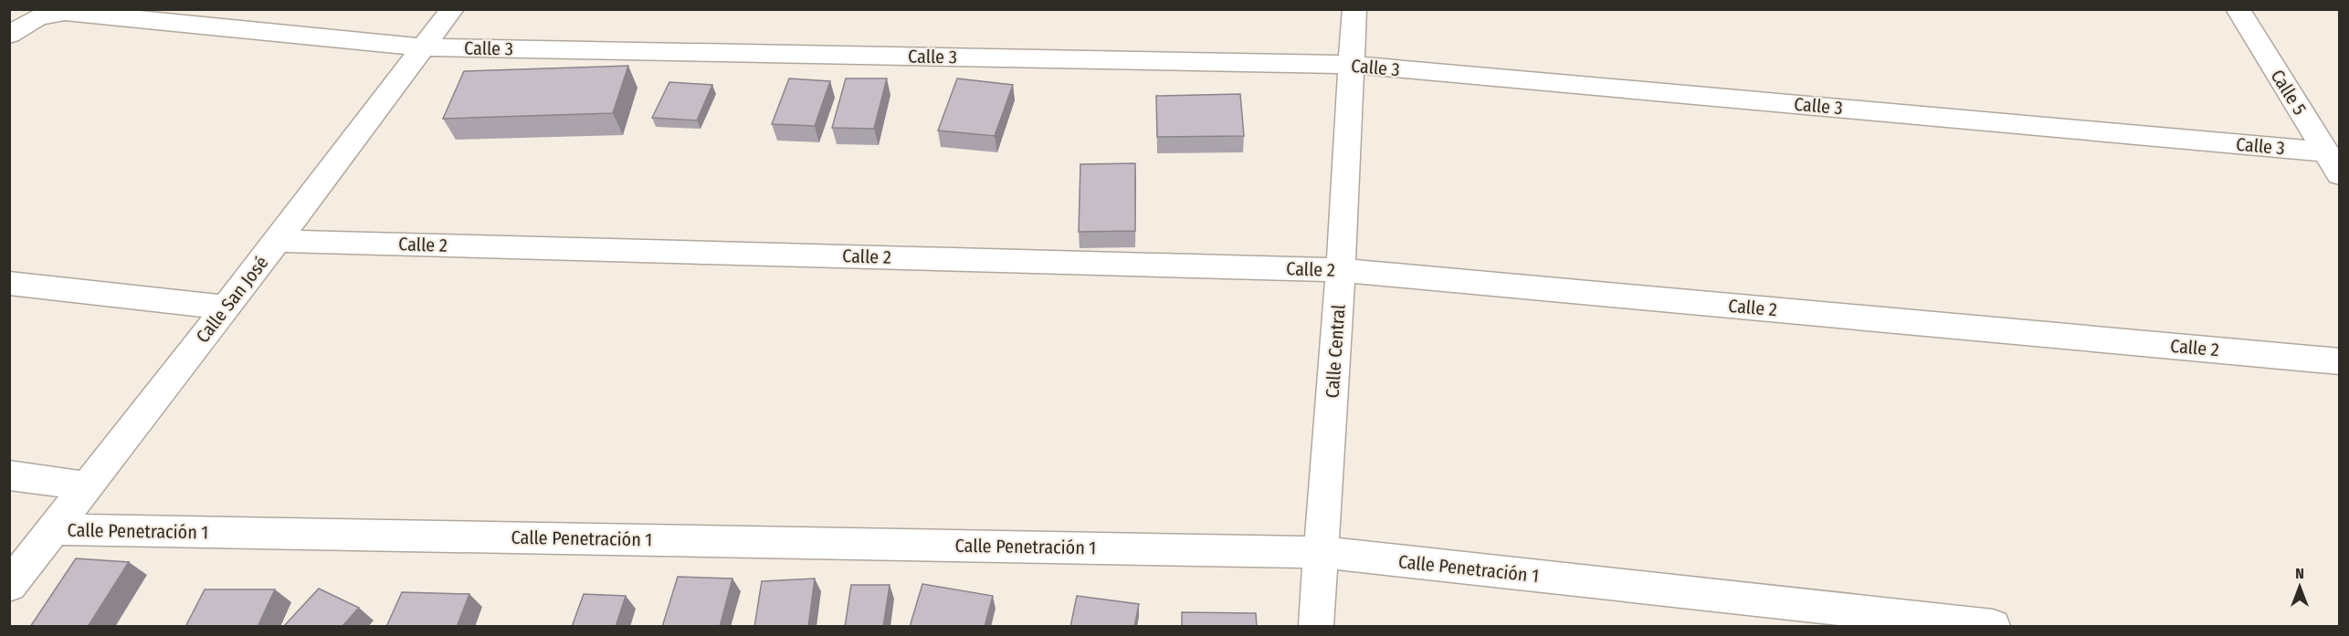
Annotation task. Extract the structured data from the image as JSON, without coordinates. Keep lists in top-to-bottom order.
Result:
{
  "streets": {
    "street": [
      "Calle 3",
      "Calle 5",
      "Calle 2",
      "Calle San José",
      "Calle Central",
      "Calle Penetración 1"
    ]
  },
  "crossings": [
    ["Calle 3", "Calle 5"],
    ["Calle 3", "Calle San José"],
    ["Calle 3", "Calle Central"],
    ["Calle 2", "Calle San José"],
    ["Calle 2", "Calle Central"],
    ["Calle San José", "Calle Penetración 1"],
    ["Calle Central", "Calle Penetración 1"]
  ],
  "north": "top"
}
